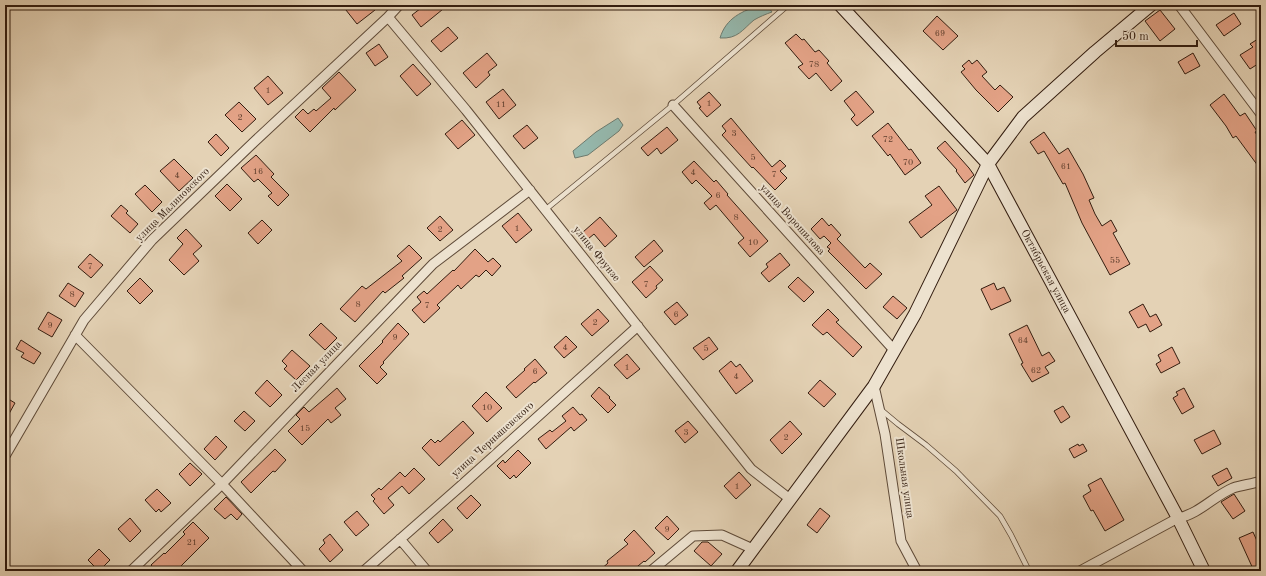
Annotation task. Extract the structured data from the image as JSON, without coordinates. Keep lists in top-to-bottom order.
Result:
{
  "streets": {
    "street": [
      "улица Малиновского",
      "улица Ворошилова",
      "улица Фрунзе",
      "Октябрьская улица",
      "Лесная улица",
      "улица Чернышевского",
      "Школьная улица"
    ]
  },
  "crossings": [
    ["улица Малиновского", "улица Фрунзе"],
    ["улица Фрунзе", "Лесная улица"],
    ["улица Фрунзе", "улица Чернышевского"]
  ],
  "house_numbers": [
    "69",
    "78",
    "1",
    "1",
    "11",
    "2",
    "3",
    "72",
    "5",
    "70",
    "61",
    "16",
    "4",
    "7",
    "4",
    "6",
    "8",
    "1",
    "2",
    "10",
    "55",
    "7",
    "7",
    "8",
    "8",
    "7",
    "6",
    "2",
    "9",
    "9",
    "64",
    "4",
    "5",
    "1",
    "62",
    "6",
    "4",
    "10",
    "15",
    "3",
    "2",
    "1",
    "9",
    "21"
  ],
  "scale_bar": "50 m"
}
